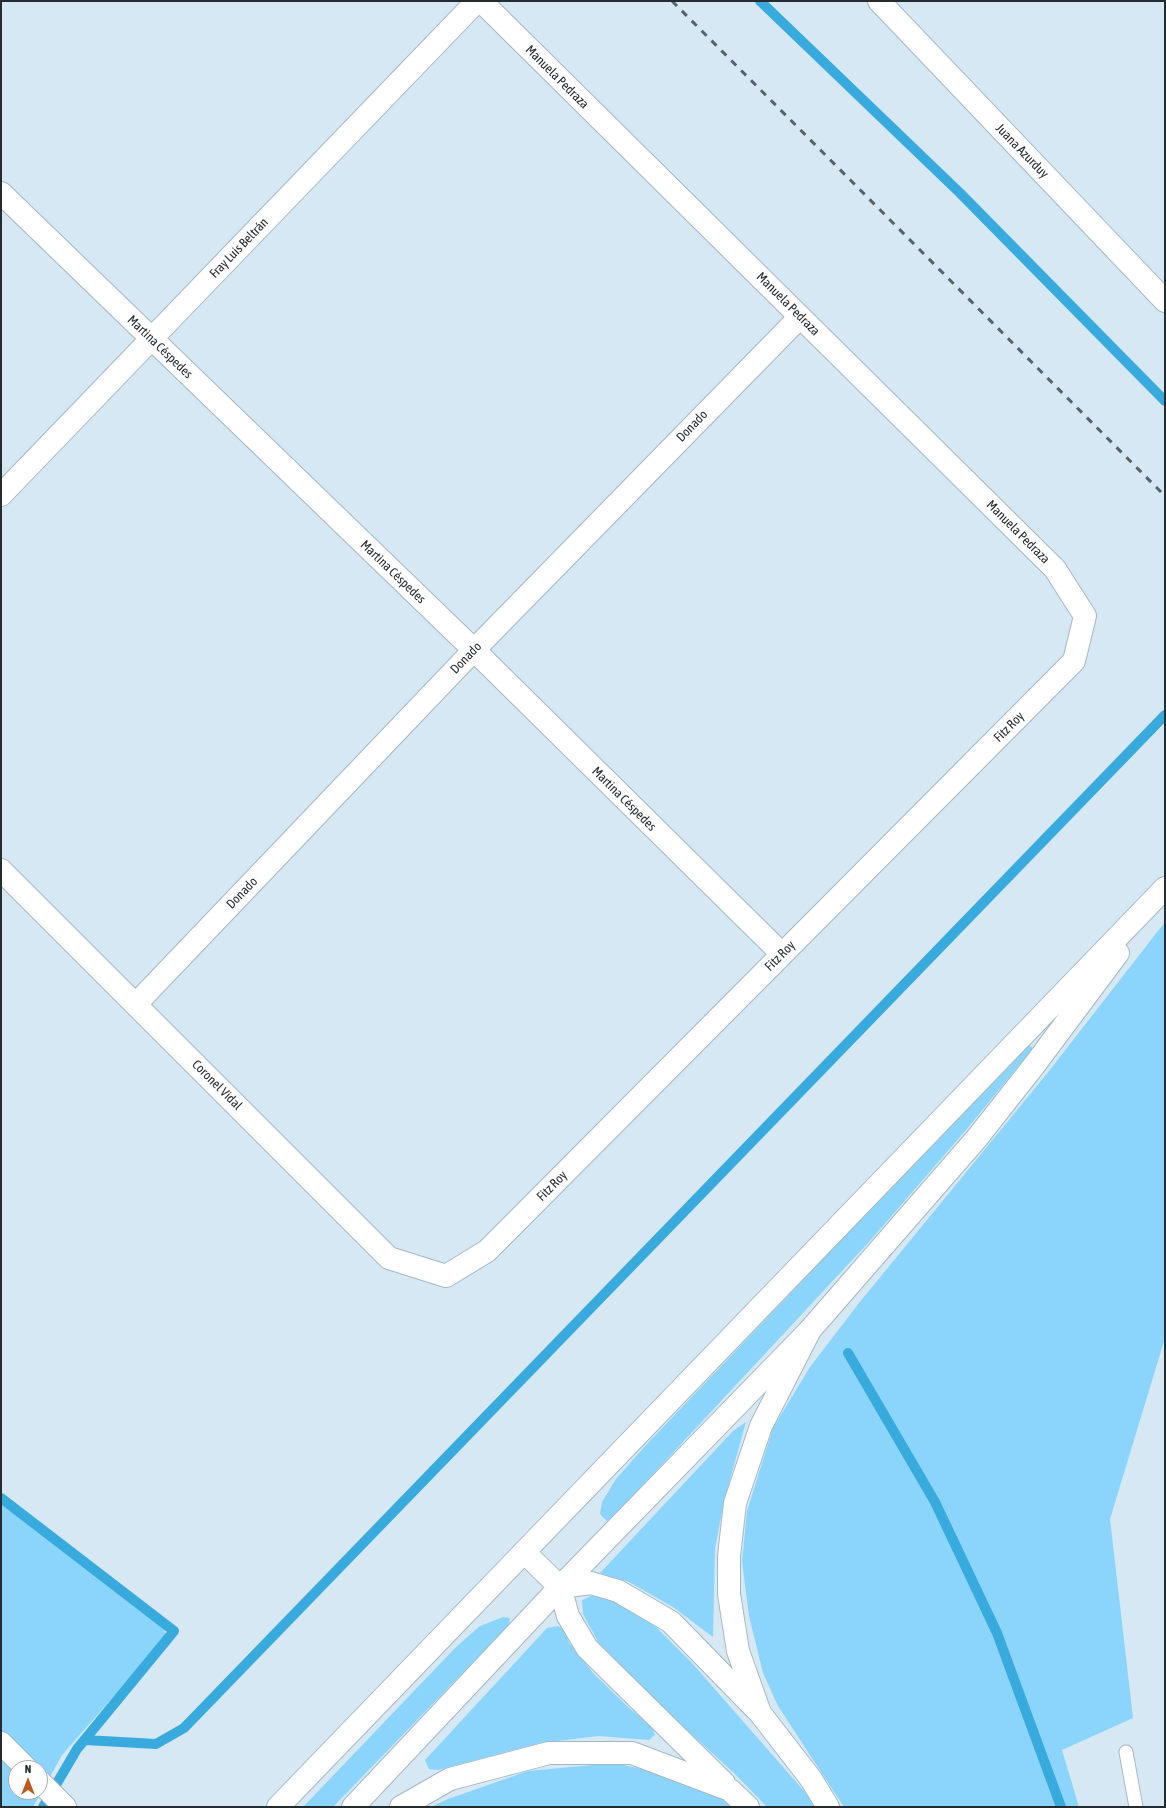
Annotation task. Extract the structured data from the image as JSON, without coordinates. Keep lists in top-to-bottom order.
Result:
{
  "streets": {
    "main road": [
      "Manuela Pedraza",
      "Juana Azurduy",
      "Fray Luis Beltrán",
      "Martina Céspedes",
      "Donado",
      "Fitz Roy",
      "Coronel Vidal"
    ]
  },
  "crossings": [
    ["Manuela Pedraza", "Donado"],
    ["Manuela Pedraza", "Fitz Roy"],
    ["Fray Luis Beltrán", "Martina Céspedes"],
    ["Martina Céspedes", "Donado"],
    ["Martina Céspedes", "Fitz Roy"],
    ["Donado", "Coronel Vidal"],
    ["Fitz Roy", "Coronel Vidal"]
  ],
  "north": "top"
}
